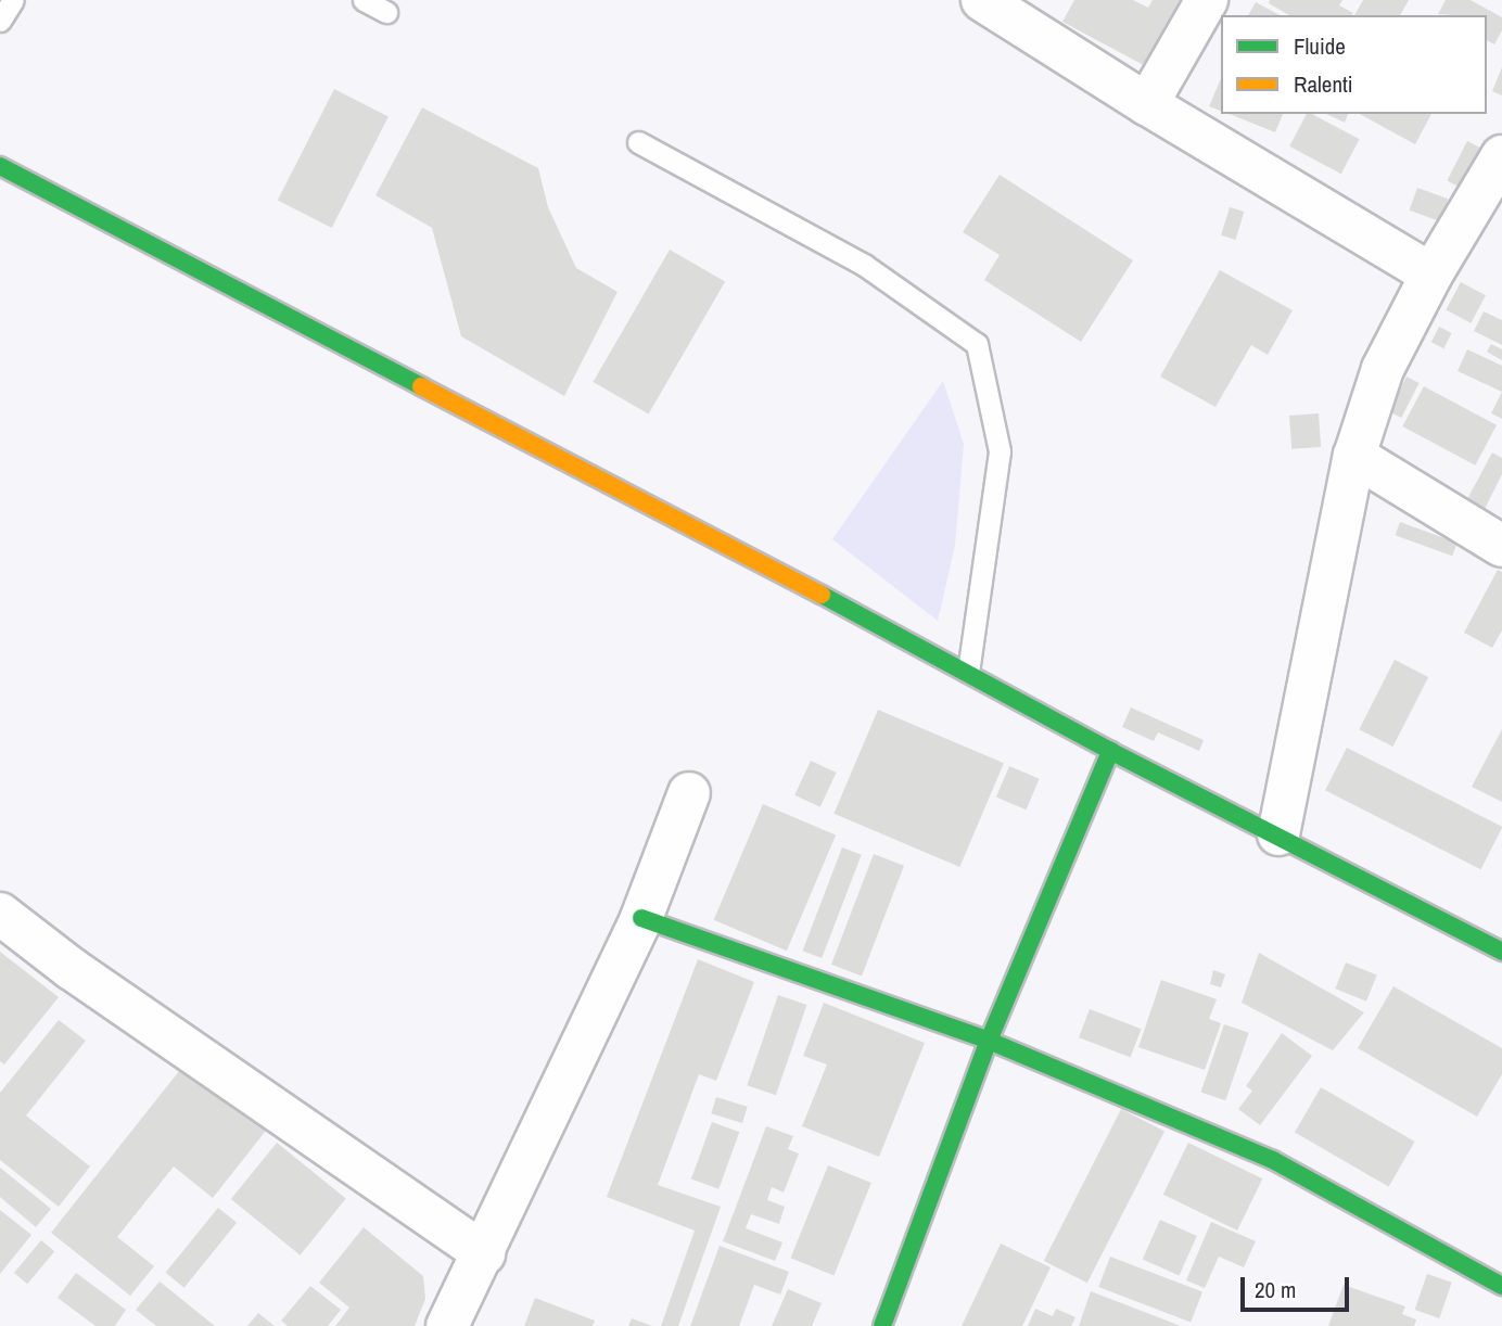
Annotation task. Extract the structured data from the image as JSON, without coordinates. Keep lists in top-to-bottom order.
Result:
{
  "legend": ["Fluide", "Ralenti"],
  "scale_bar": "20 m"
}
